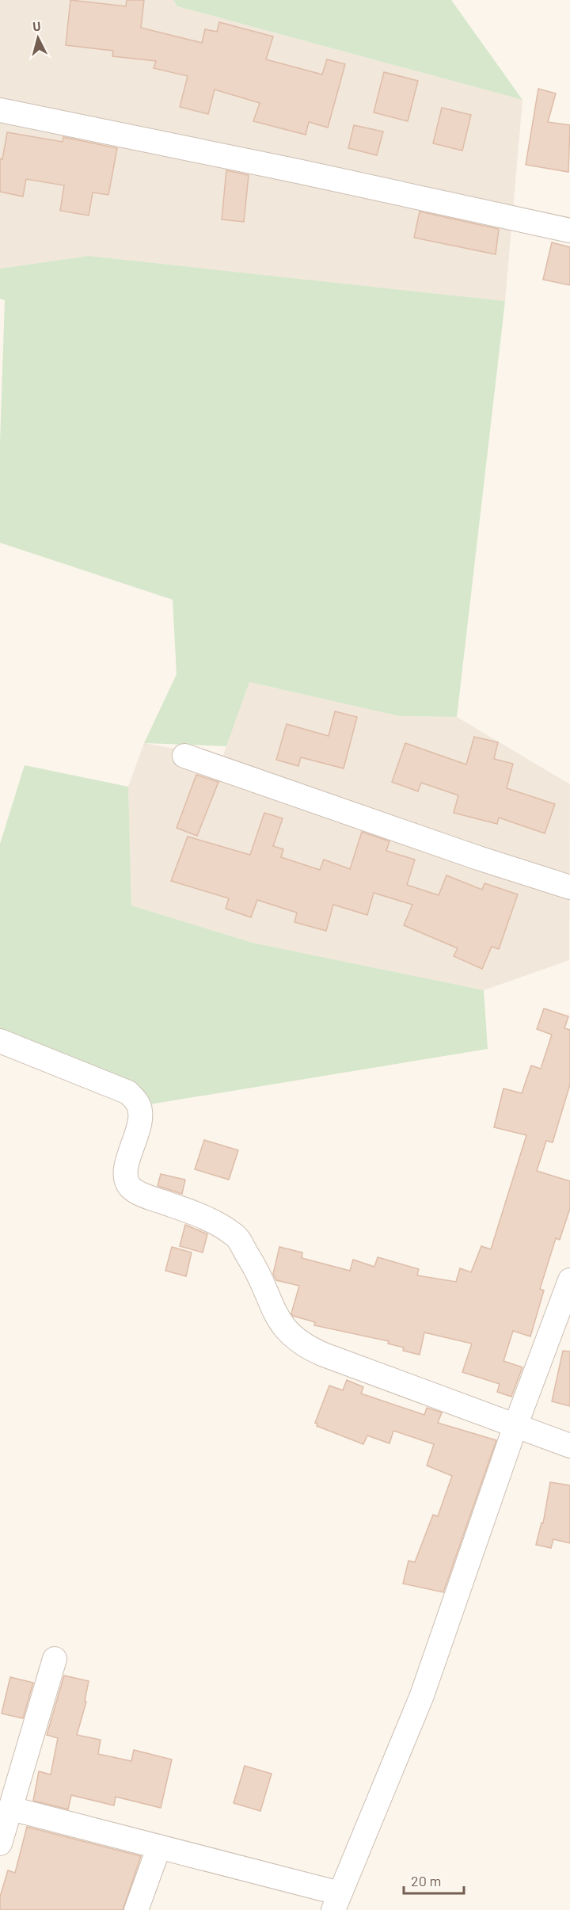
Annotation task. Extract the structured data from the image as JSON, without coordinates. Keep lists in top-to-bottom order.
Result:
{
  "scale_bar": "20 m",
  "north": "top"
}
